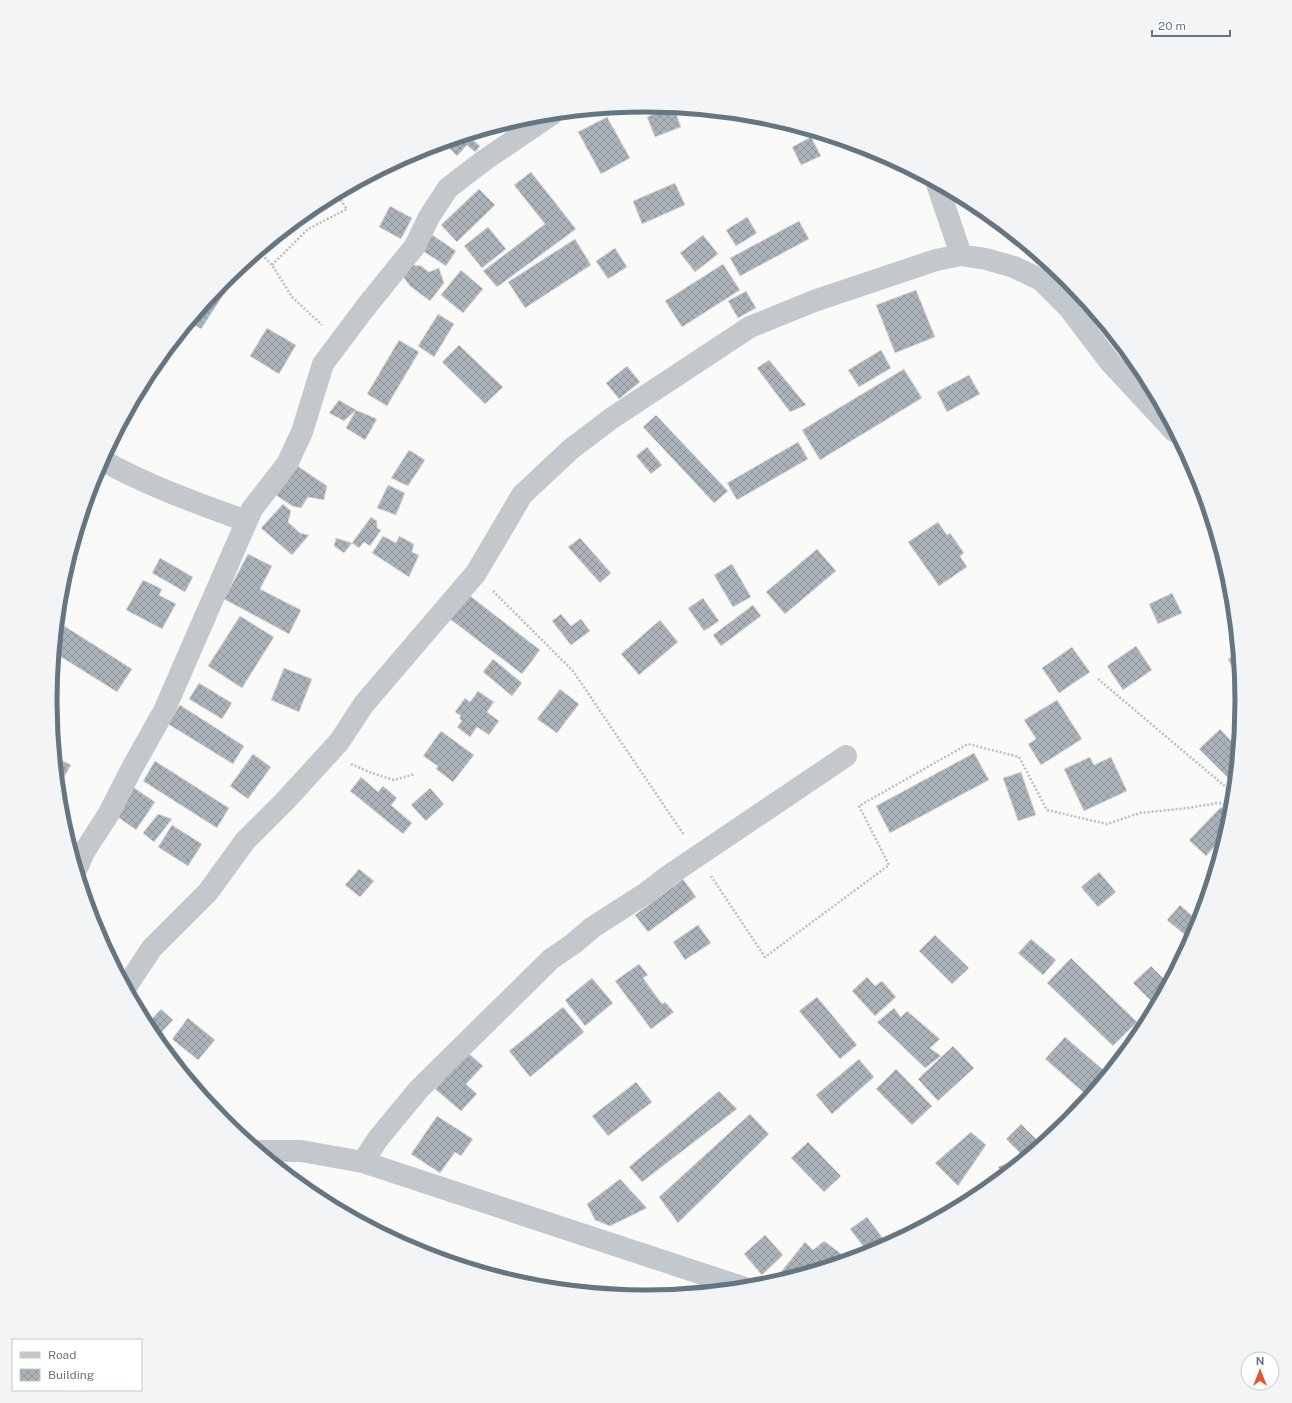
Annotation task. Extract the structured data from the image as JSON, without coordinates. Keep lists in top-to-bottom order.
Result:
{
  "legend": ["Road", "Building"],
  "scale_bar": "20 m",
  "north": "top"
}
